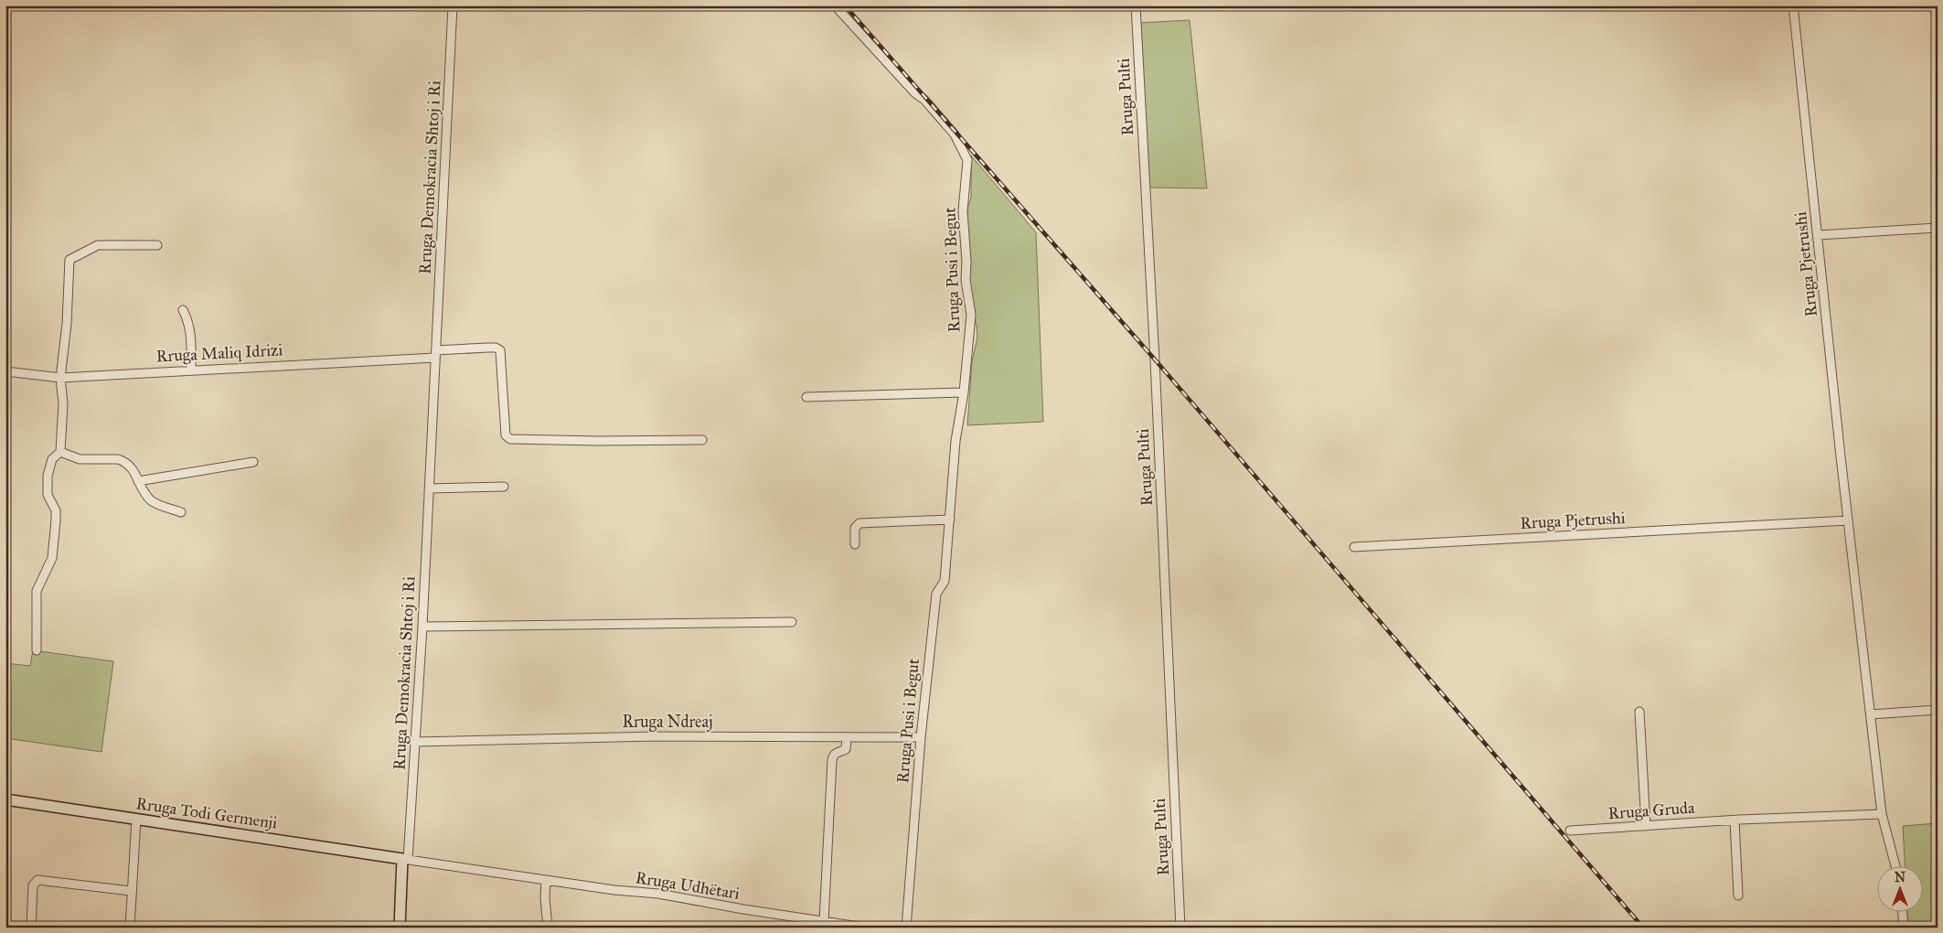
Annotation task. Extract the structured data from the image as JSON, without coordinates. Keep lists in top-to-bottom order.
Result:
{
  "streets": {
    "street": [
      "Rruga Pulti",
      "Rruga Demokracia Shtoj i Ri",
      "Rruga Pjetrushi",
      "Rruga Pusi i Begut",
      "Rruga Maliq Idrizi",
      "Rruga Ndreaj",
      "Rruga Gruda",
      "Rruga Todi Germenji",
      "Rruga Udhëtari"
    ]
  },
  "crossings": [
    ["Rruga Demokracia Shtoj i Ri", "Rruga Maliq Idrizi"],
    ["Rruga Demokracia Shtoj i Ri", "Rruga Ndreaj"],
    ["Rruga Demokracia Shtoj i Ri", "Rruga Todi Germenji"],
    ["Rruga Demokracia Shtoj i Ri", "Rruga Udhëtari"],
    ["Rruga Pjetrushi", "Rruga Gruda"],
    ["Rruga Pusi i Begut", "Rruga Ndreaj"],
    ["Rruga Todi Germenji", "Rruga Udhëtari"]
  ],
  "north": "top"
}
